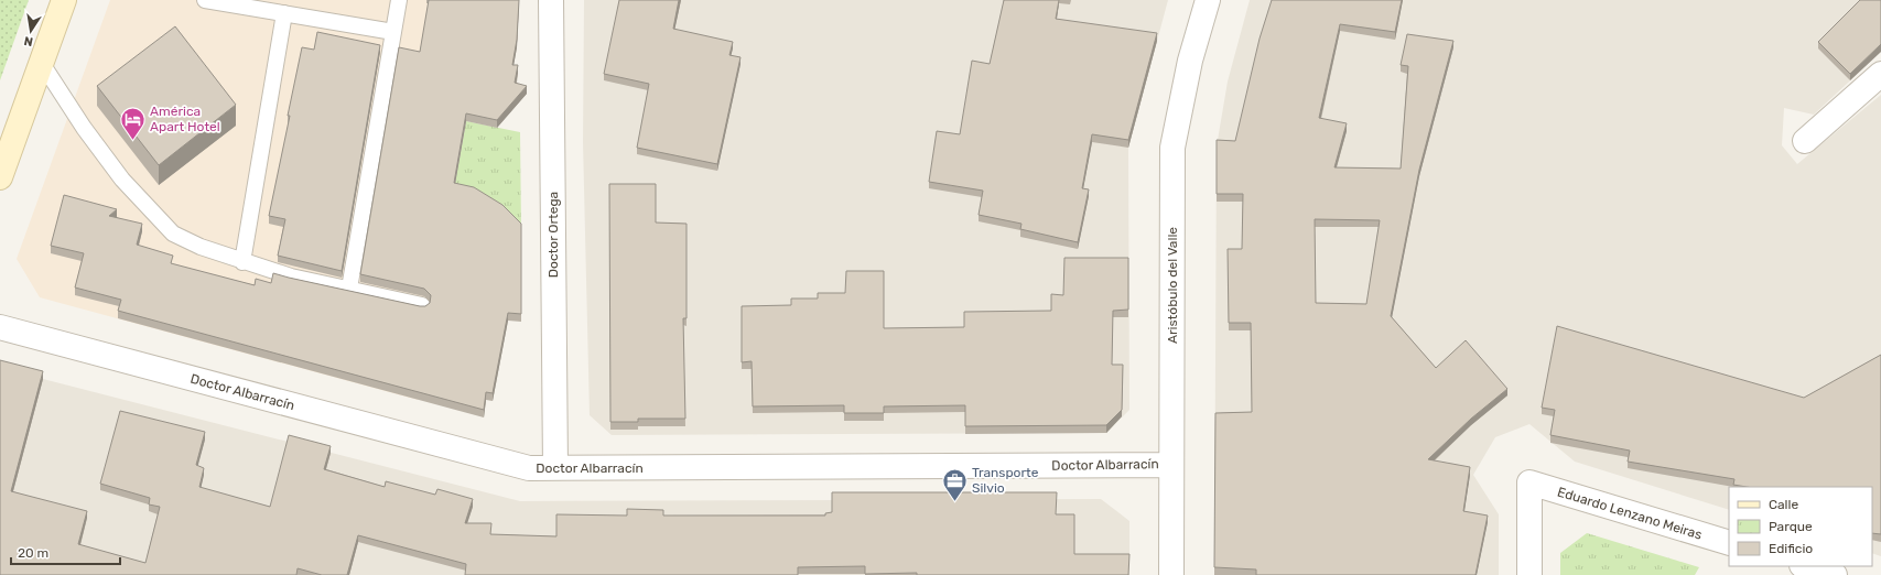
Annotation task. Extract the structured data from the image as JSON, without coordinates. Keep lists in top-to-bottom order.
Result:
{
  "streets": {
    "street": [
      "Doctor Ortega",
      "Aristóbulo del Valle",
      "Doctor Albarracín",
      "Eduardo Lenzano Meiras"
    ]
  },
  "crossings": [
    ["Doctor Ortega", "Doctor Albarracín"],
    ["Aristóbulo del Valle", "Doctor Albarracín"]
  ],
  "places": {
    "hotel": ["América Apart Hotel"],
    "office": ["Transporte Silvio"]
  },
  "legend": ["Calle", "Parque", "Edificio"],
  "scale_bar": "20 m",
  "north": "bottom"
}
